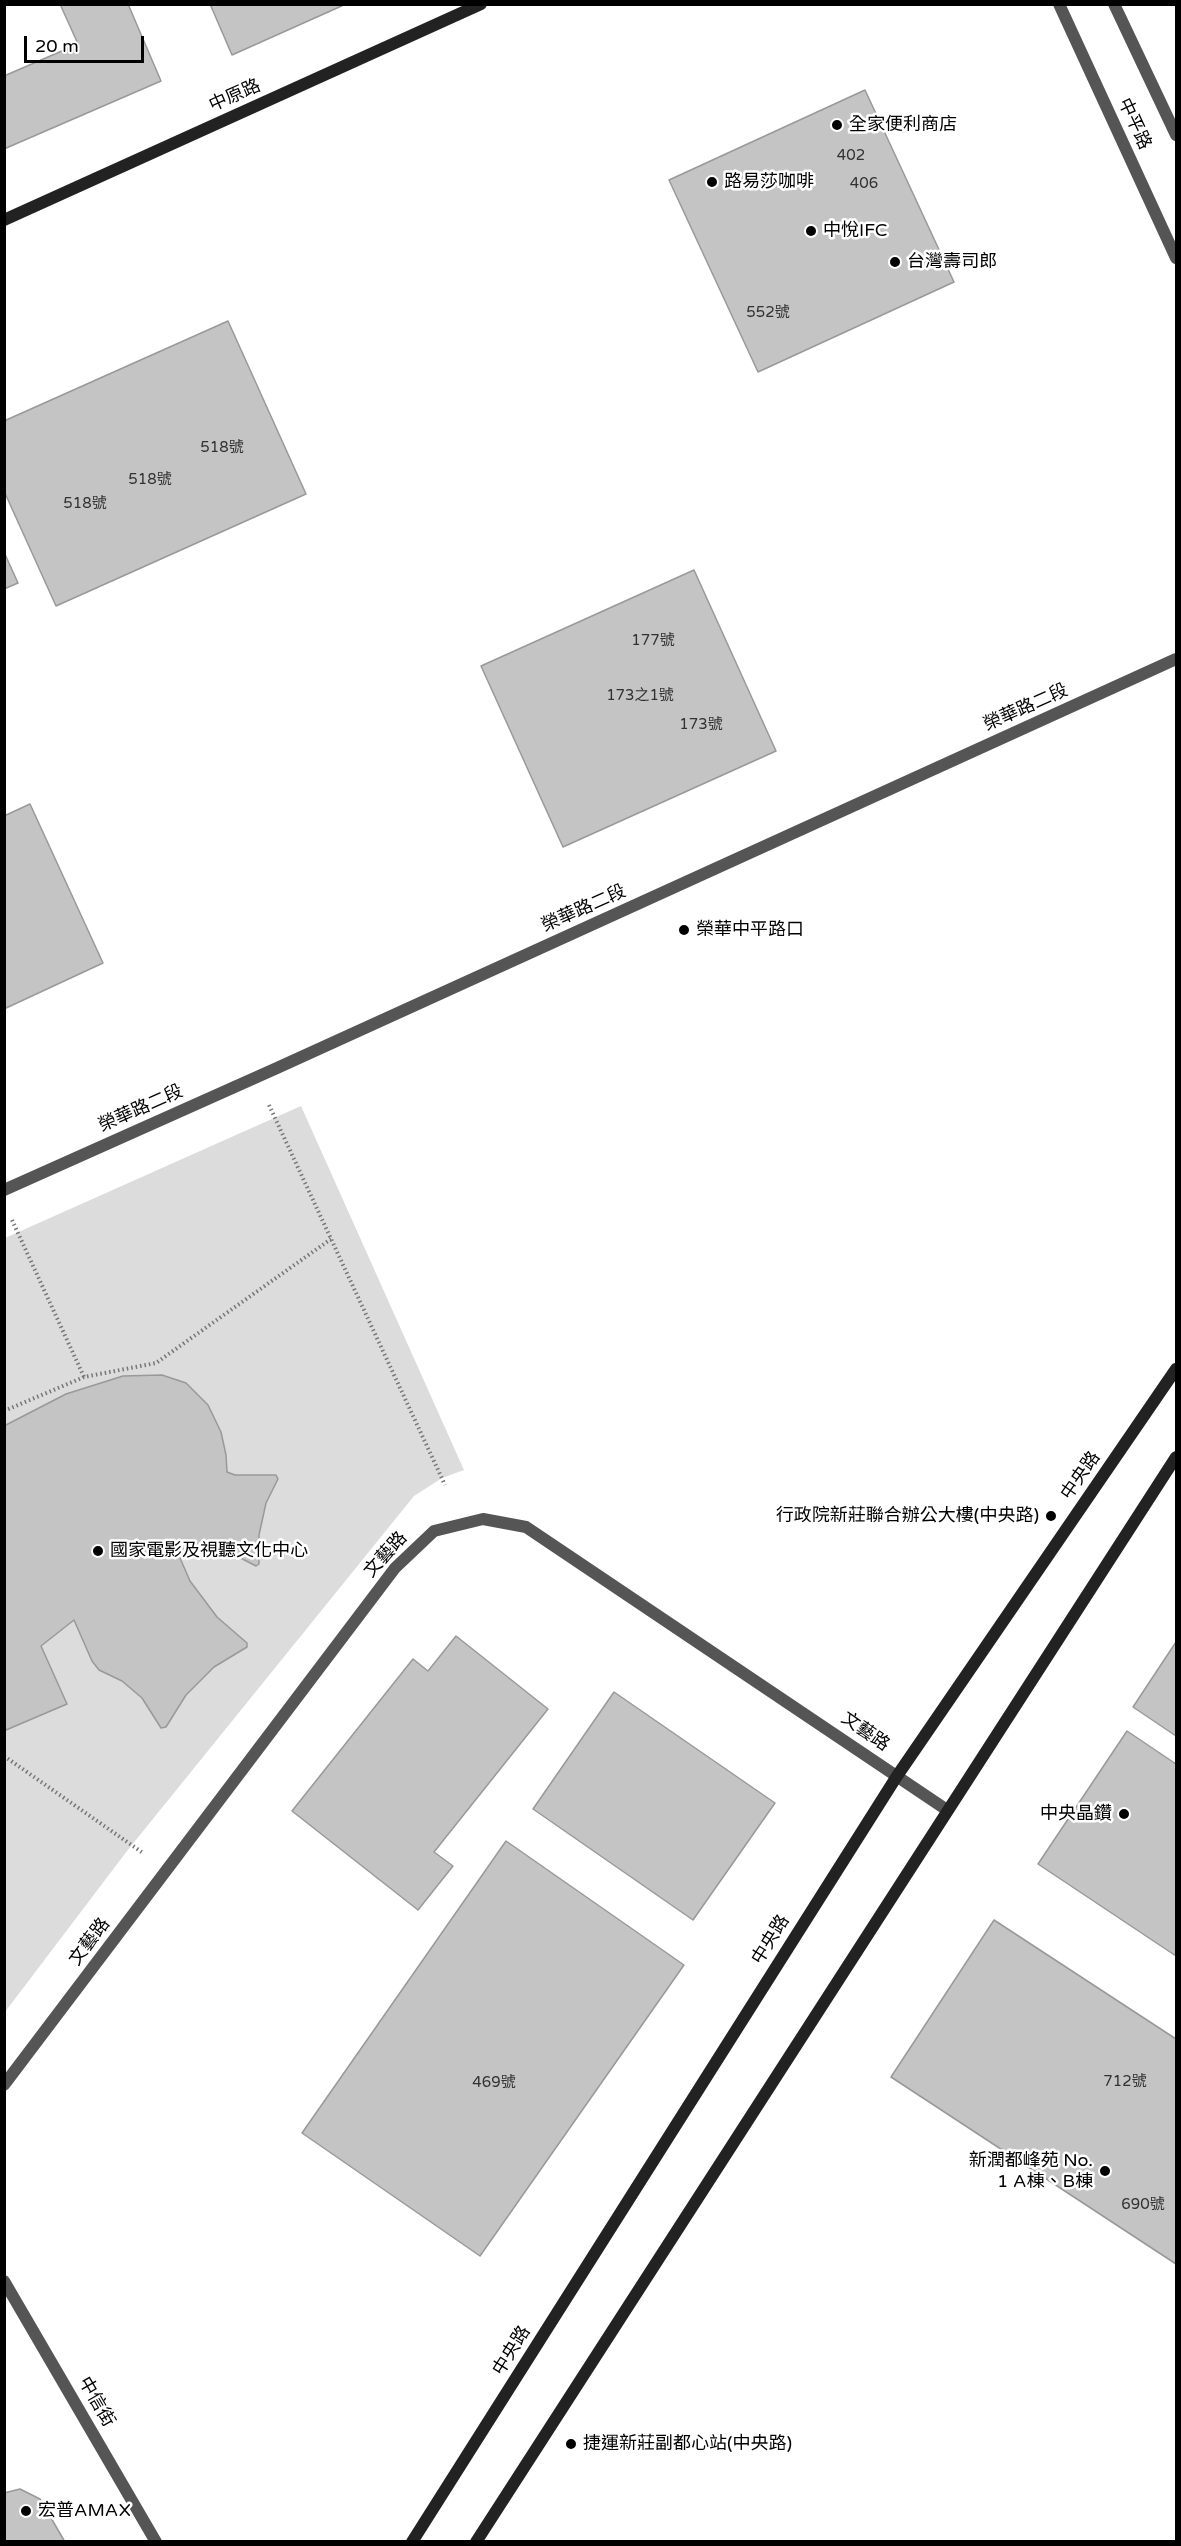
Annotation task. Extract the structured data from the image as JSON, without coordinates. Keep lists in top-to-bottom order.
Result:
{
  "streets": {
    "street": [
      "中原路",
      "中平路",
      "榮華路二段",
      "中央路",
      "文藝路",
      "中信街"
    ]
  },
  "crossings": [
    ["中央路", "文藝路"]
  ],
  "places": [
    "全家便利商店",
    "路易莎咖啡",
    "中悅IFC",
    "台灣壽司郎",
    "榮華中平路口",
    "行政院新莊聯合辦公大樓(中央路)",
    "國家電影及視聽文化中心",
    "中央晶鑽",
    "新潤都峰苑 No. 1 A棟、B棟",
    "捷運新莊副都心站(中央路)",
    "宏普AMAX"
  ],
  "house_numbers": [
    "402",
    "406",
    "552號",
    "518號",
    "518號",
    "518號",
    "177號",
    "173之1號",
    "173號",
    "712號",
    "469號",
    "690號"
  ],
  "scale_bar": "20 m"
}
